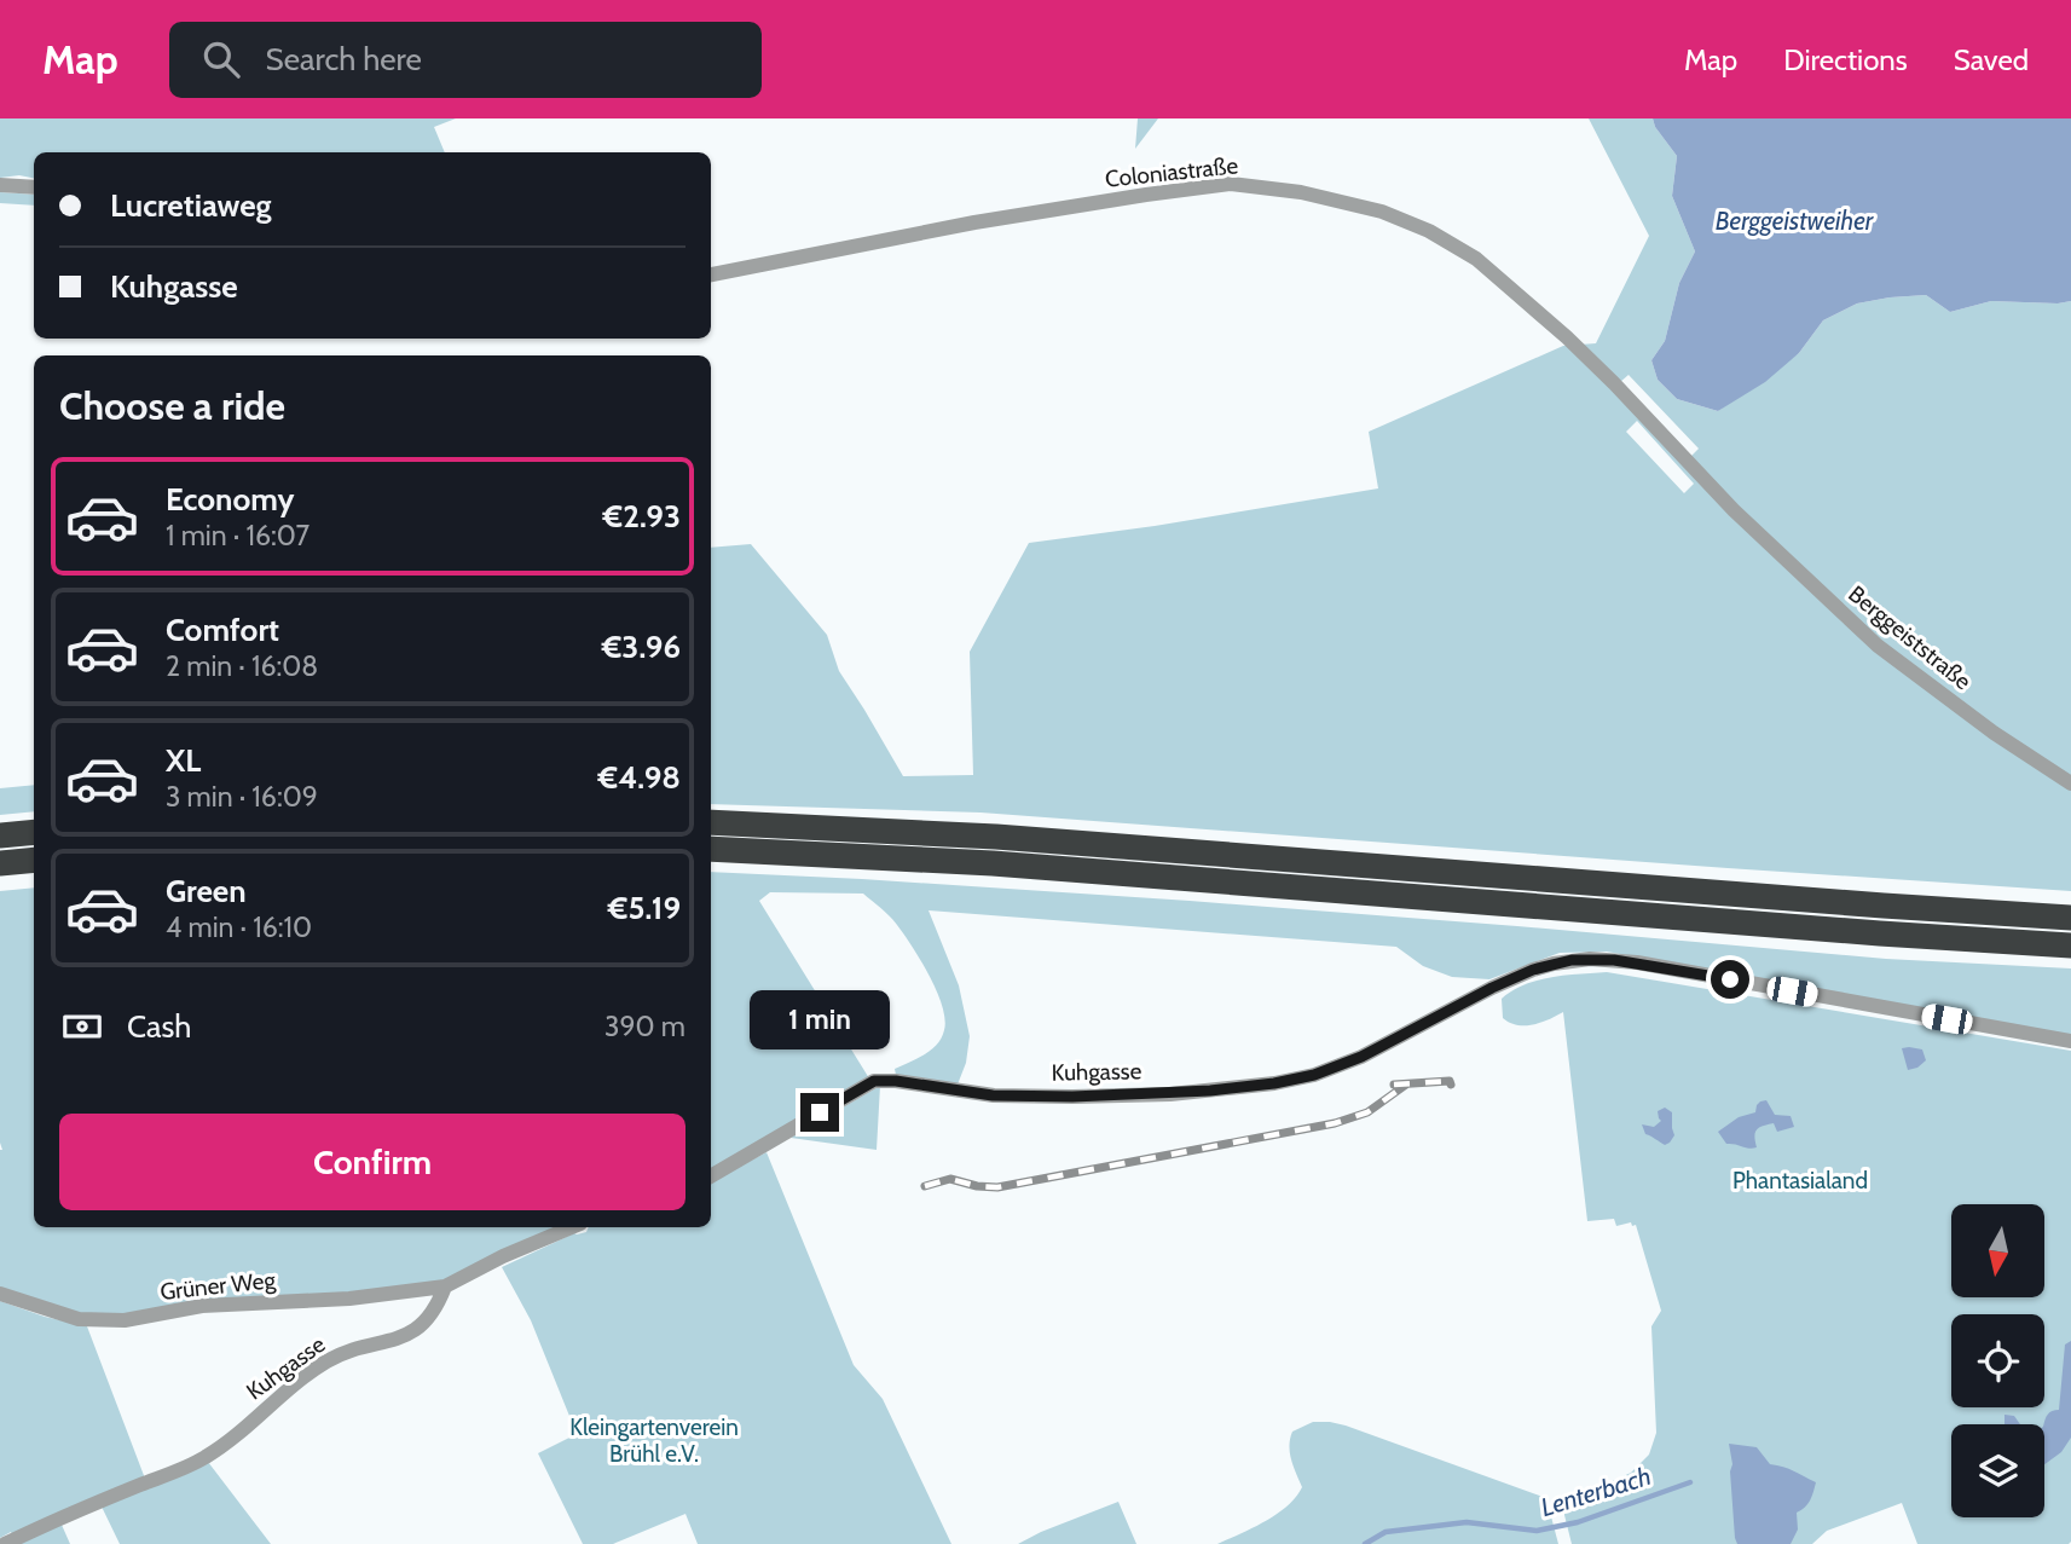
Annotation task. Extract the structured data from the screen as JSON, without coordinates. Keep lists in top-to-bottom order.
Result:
{
  "streets": {
    "street": [
      "Coloniastraße",
      "Berggeiststraße",
      "Kuhgasse",
      "Grüner Weg"
    ]
  },
  "crossings": [
    ["Coloniastraße", "Berggeiststraße"],
    ["Kuhgasse", "Grüner Weg"]
  ],
  "water": ["Berggeistweiher", "Lenterbach"],
  "parks": ["Phantasialand", "Kleingartenverein Brühl e.V."],
  "north": "bottom",
  "page": {
    "header": "Map",
    "search": "Search here",
    "nav": ["Map", "Directions", "Saved"],
    "banner": ["Lucretiaweg", "Kuhgasse"],
    "heading": "Choose a ride",
    "list": [
      {
        "name": "Economy",
        "note": "1 min · 16:07",
        "value": "€2.93"
      },
      {
        "name": "Comfort",
        "note": "2 min · 16:08",
        "value": "€3.96"
      },
      {
        "name": "XL",
        "note": "3 min · 16:09",
        "value": "€4.98"
      },
      {
        "name": "Green",
        "note": "4 min · 16:10",
        "value": "€5.19"
      }
    ],
    "pay": ["Cash", "390 m"],
    "bubble": "1 min",
    "buttons": "Confirm"
  }
}
